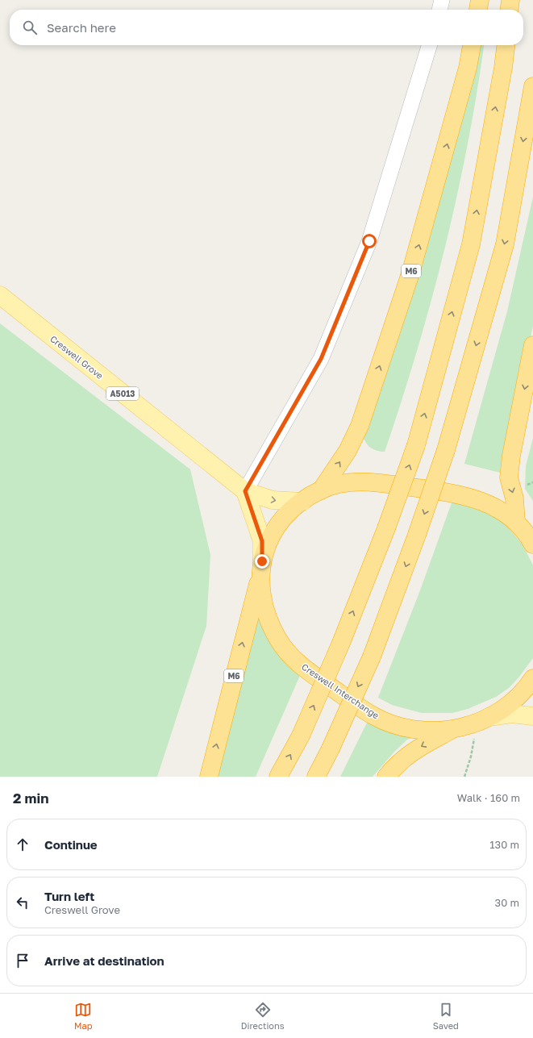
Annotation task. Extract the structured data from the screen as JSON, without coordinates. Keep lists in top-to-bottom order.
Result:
{
  "streets": {
    "highway": ["M6", "Creswell Interchange"],
    "main road": ["Creswell Grove", "A5013"]
  },
  "crossings": [
    ["M6", "Creswell Interchange"],
    ["Creswell Grove", "Creswell Interchange"]
  ],
  "page": {
    "search": "Search here",
    "heading": ["2 min", "Walk · 160 m"],
    "list": [
      ["Continue", "130 m"],
      ["Turn left", "Creswell Grove", "30 m"],
      "Arrive at destination"
    ],
    "nav": ["Map", "Directions", "Saved"]
  }
}
